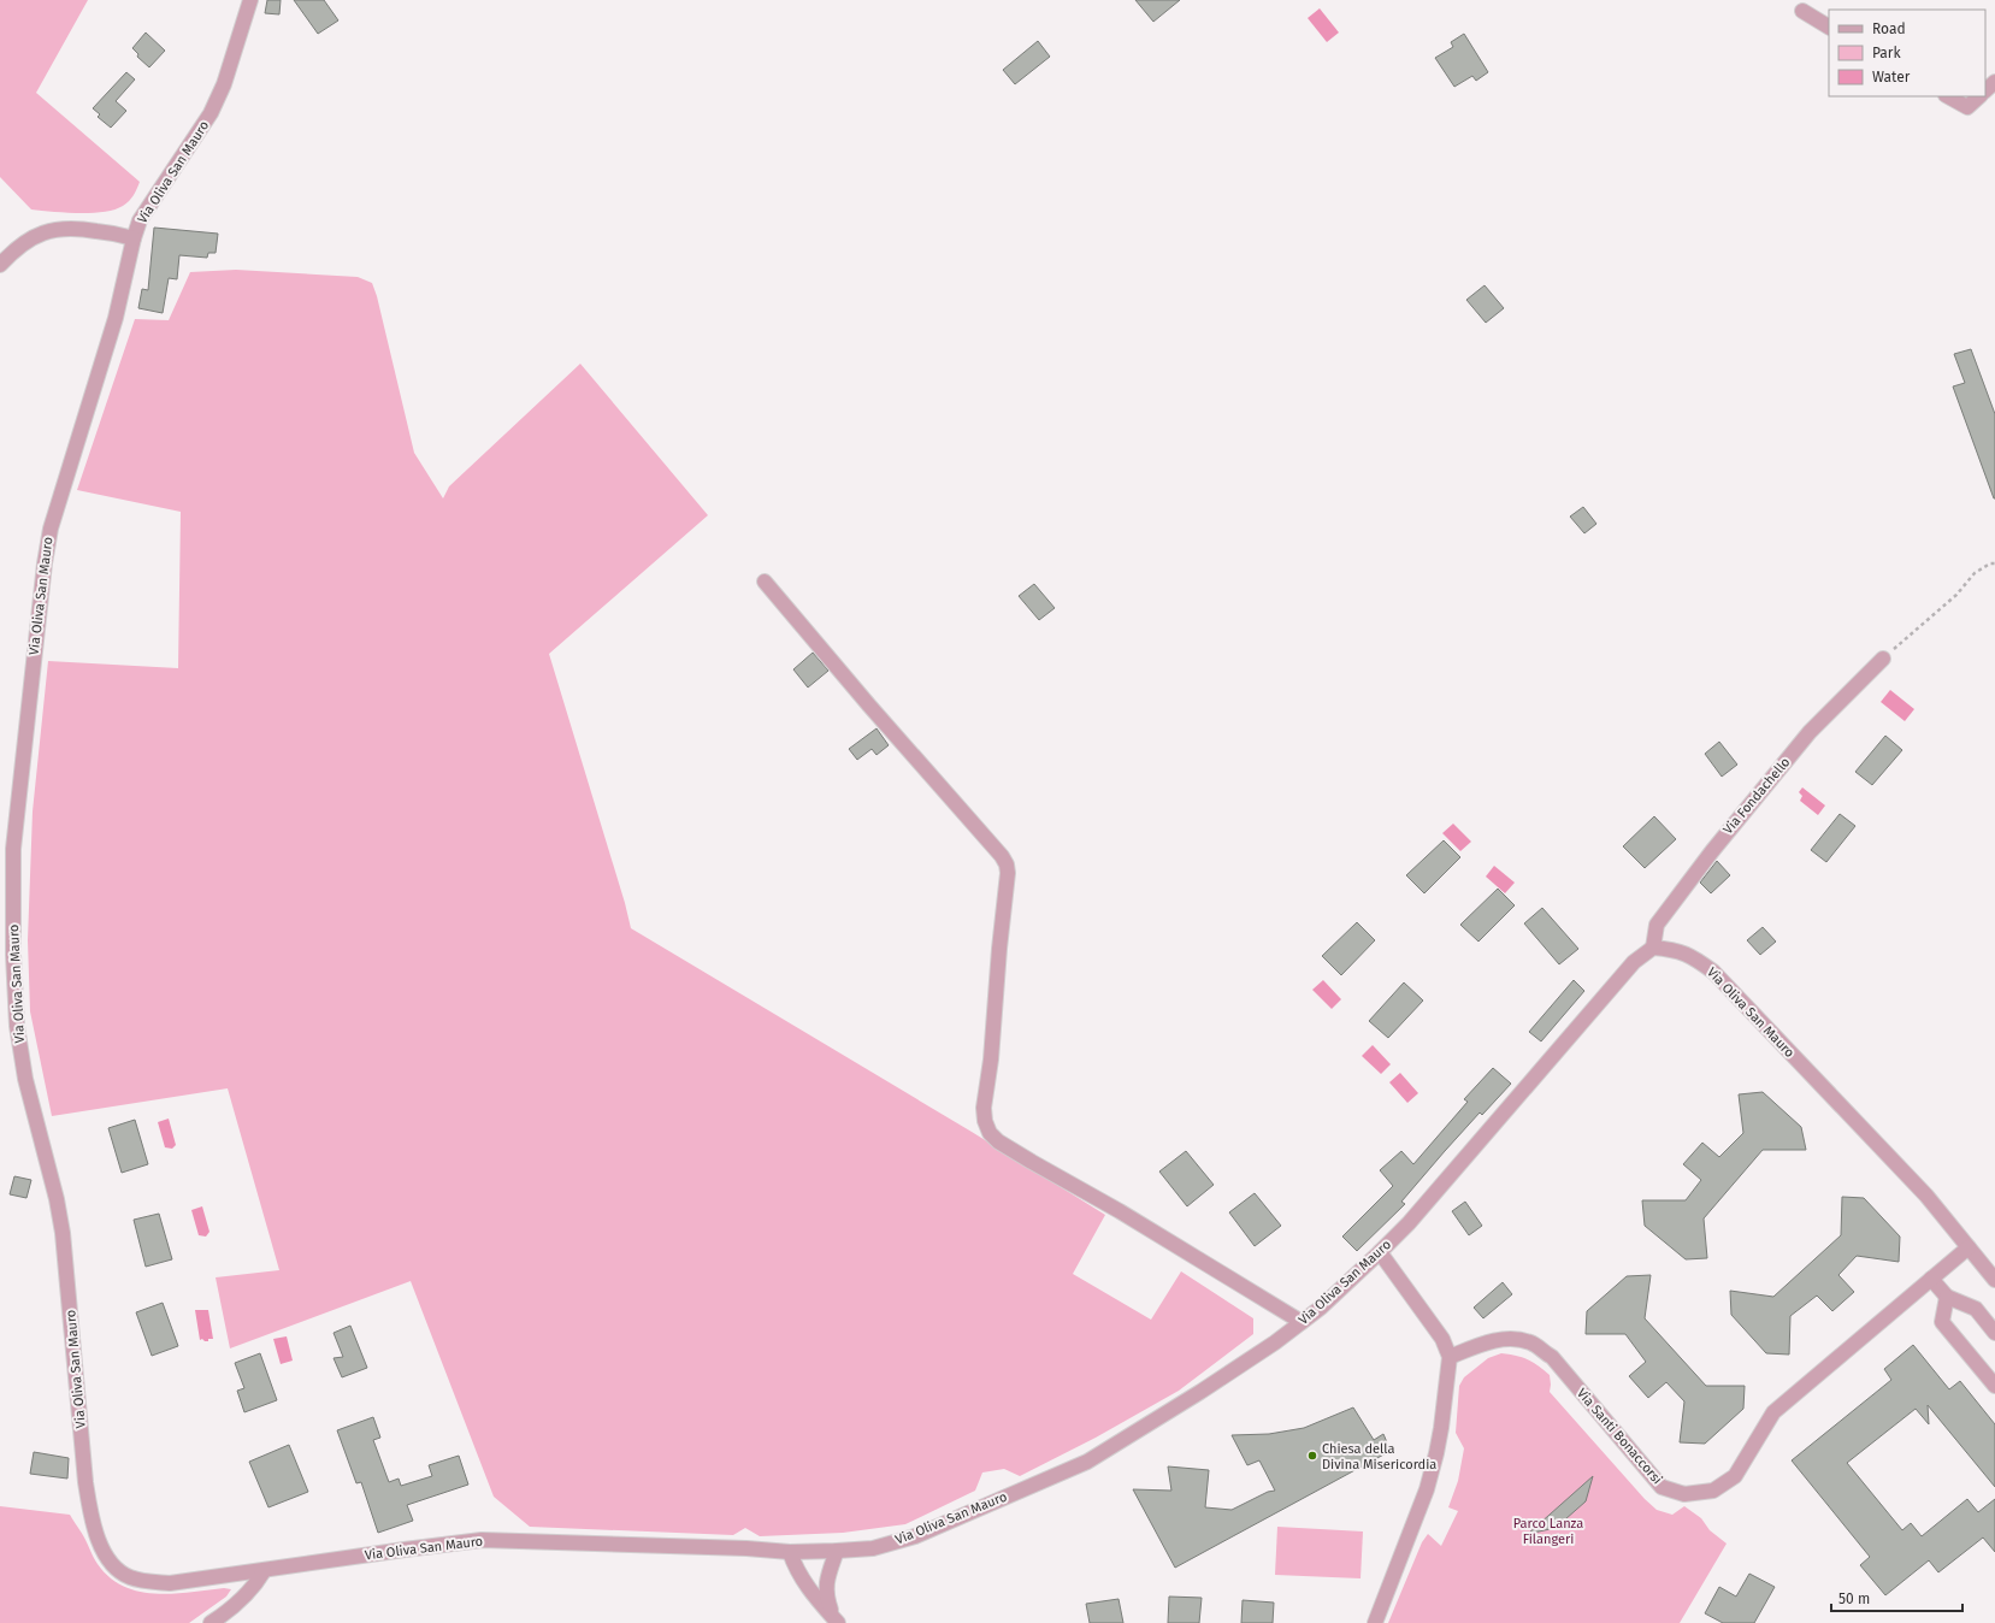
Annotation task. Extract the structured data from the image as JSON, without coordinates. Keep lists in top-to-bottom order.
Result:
{
  "streets": {
    "street": ["Via Oliva San Mauro", "Via Fondachello", "Via Santi Bonaccorsi"]
  },
  "crossings": [
    ["Via Oliva San Mauro", "Via Fondachello"],
    ["Via Oliva San Mauro", "Via Santi Bonaccorsi"]
  ],
  "parks": ["Parco Lanza Filangeri"],
  "places": ["Chiesa della Divina Misericordia"],
  "legend": ["Road", "Park", "Water"],
  "scale_bar": "50 m"
}
